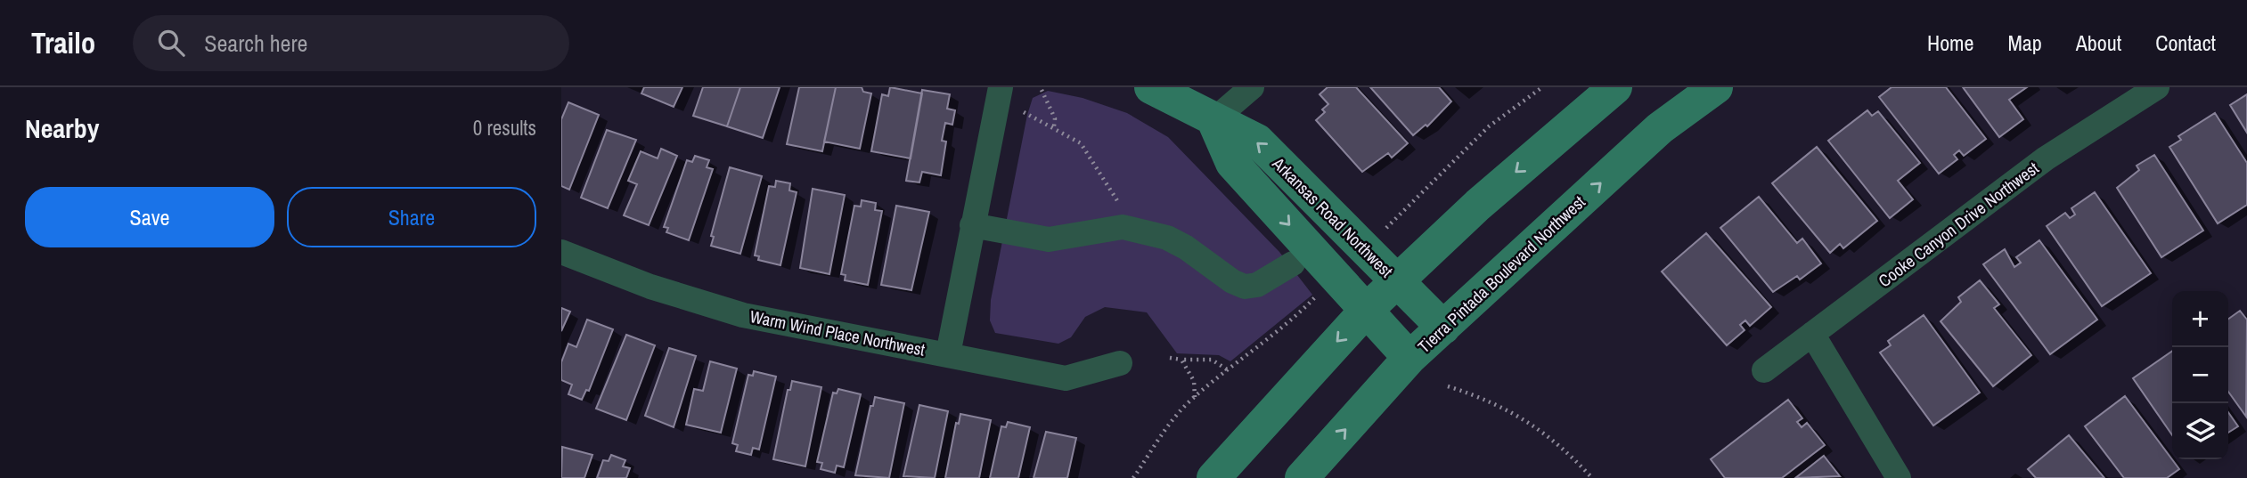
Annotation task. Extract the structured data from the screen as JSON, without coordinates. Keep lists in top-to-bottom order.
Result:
{
  "streets": {
    "main road": ["Arkansas Road Northwest", "Tierra Pintada Boulevard Northwest"],
    "street": ["Cooke Canyon Drive Northwest", "Warm Wind Place Northwest"]
  },
  "crossings": [
    ["Arkansas Road Northwest", "Tierra Pintada Boulevard Northwest"]
  ],
  "page": {
    "header": "Trailo",
    "search": "Search here",
    "nav": [
      "Home",
      "Map",
      "About",
      "Contact"
    ],
    "heading": ["Nearby", "0 results"],
    "buttons": ["Save", "Share"],
    "map_buttons": ["+", "−"]
  }
}
